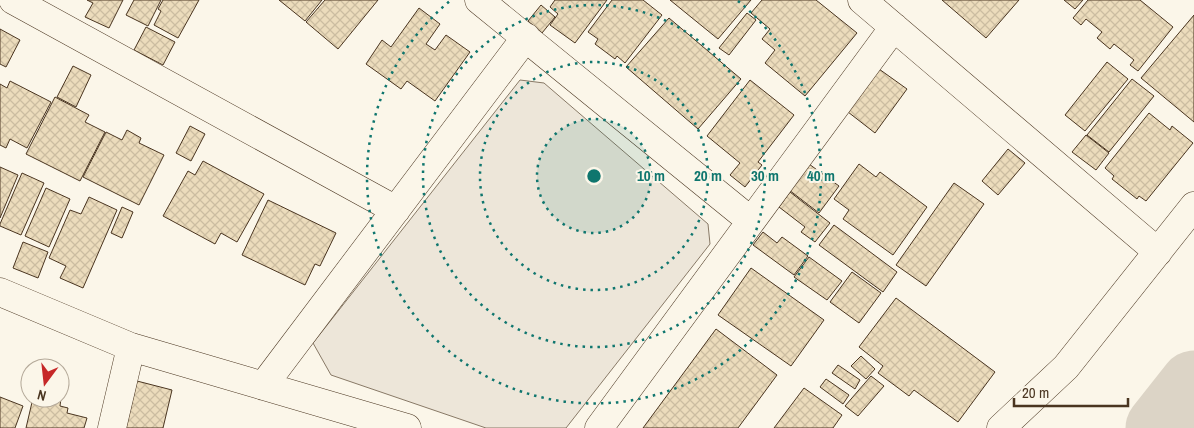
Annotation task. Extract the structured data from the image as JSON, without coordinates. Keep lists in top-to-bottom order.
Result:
{
  "scale_bar": "20 m",
  "north": "bottom",
  "rings": [
    "10 m",
    "20 m",
    "30 m",
    "40 m"
  ]
}
